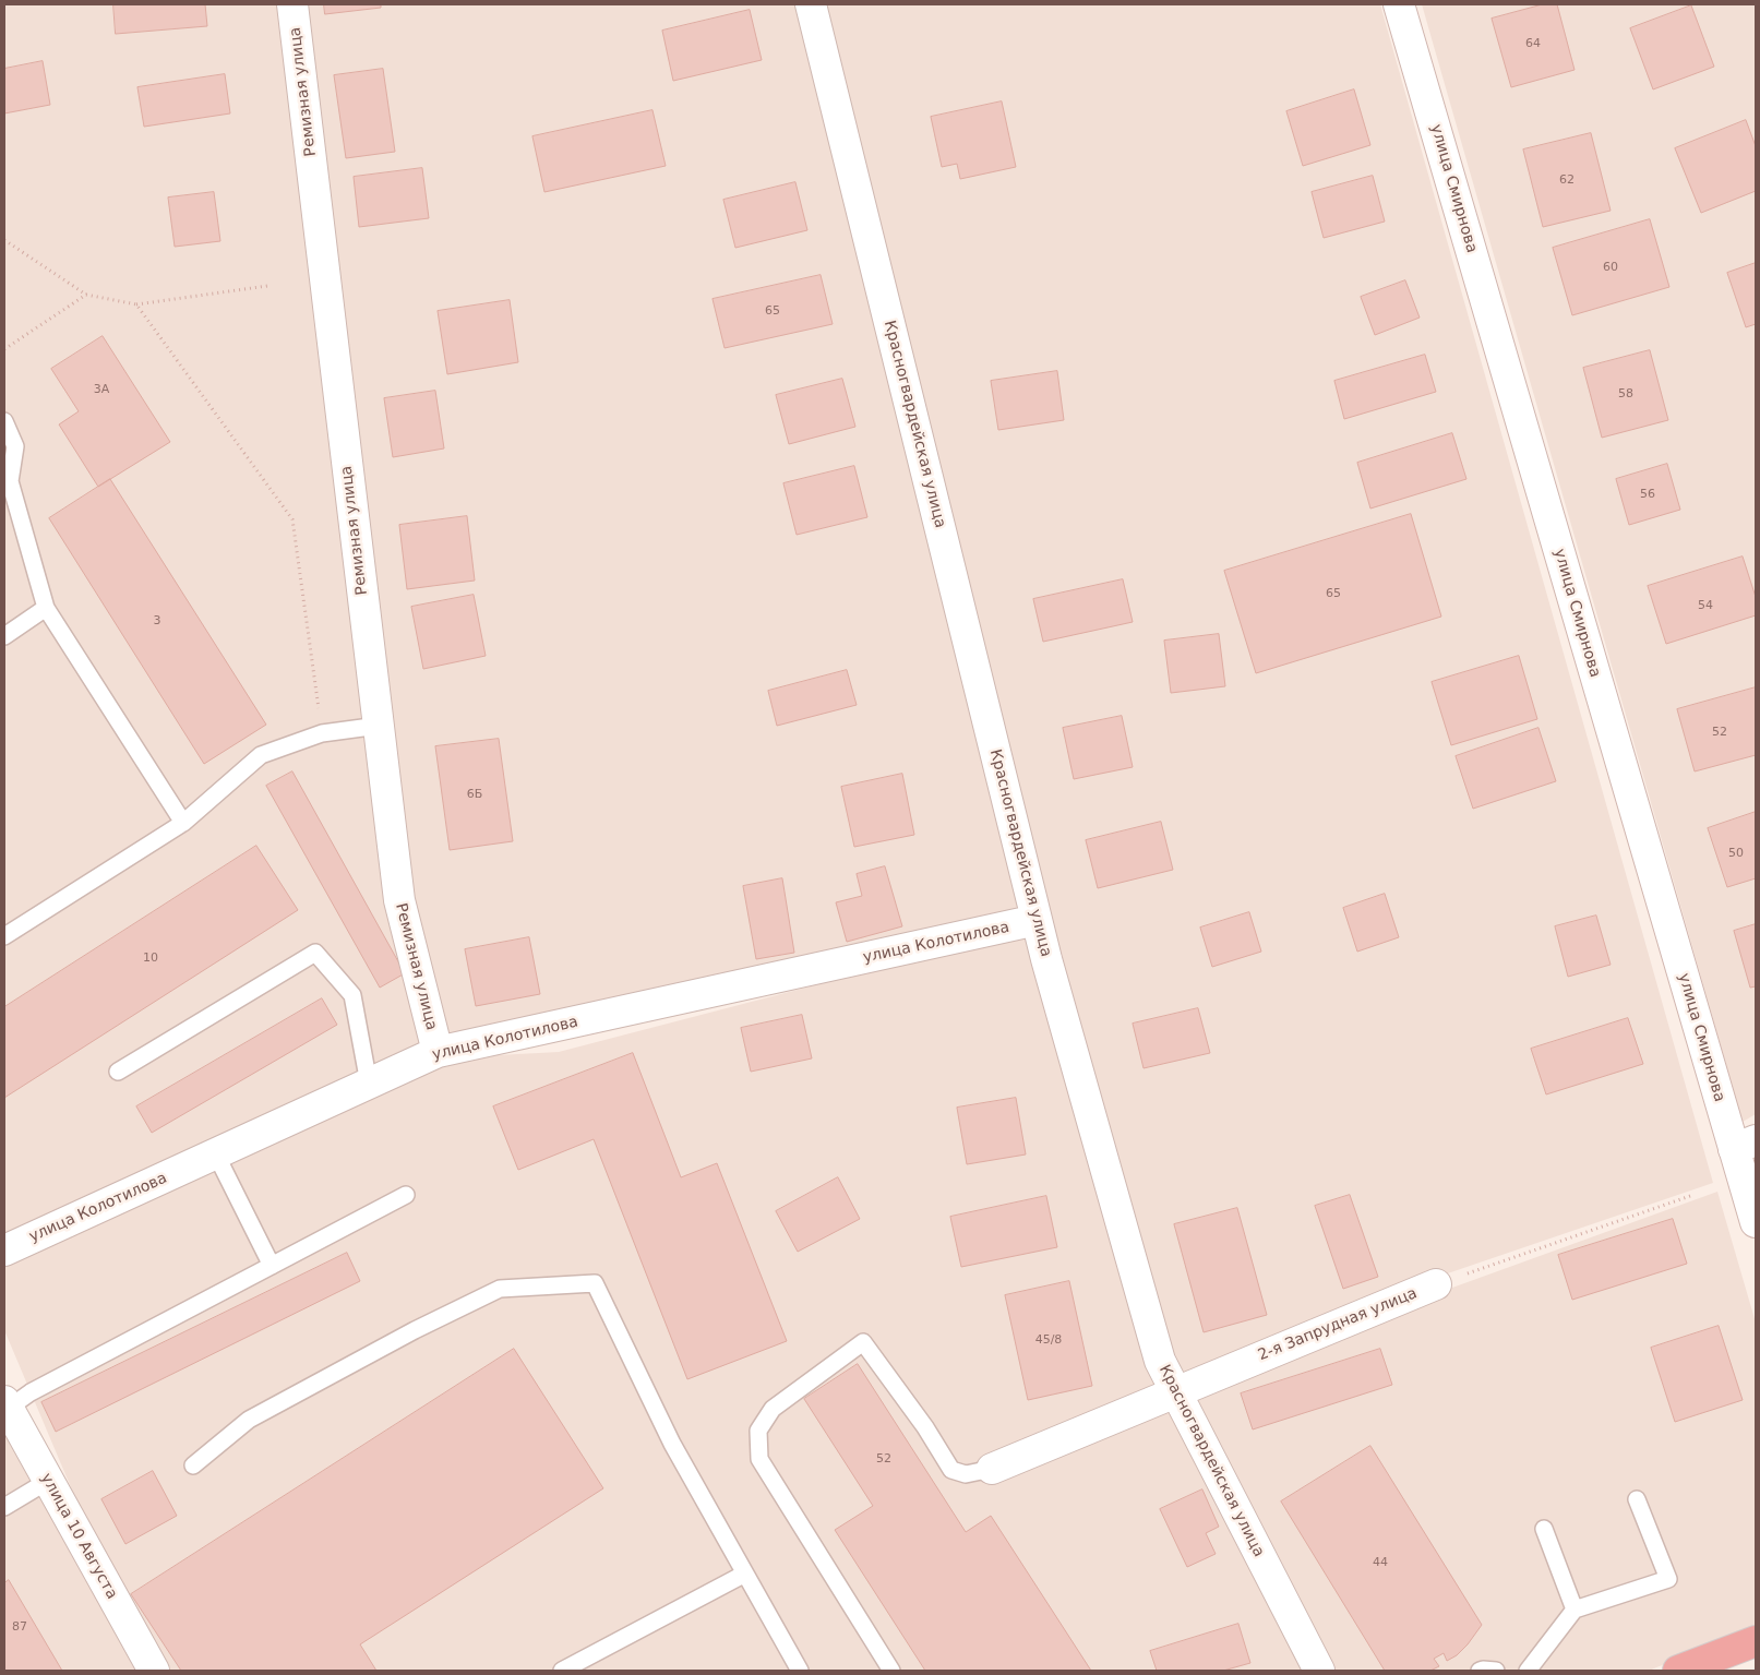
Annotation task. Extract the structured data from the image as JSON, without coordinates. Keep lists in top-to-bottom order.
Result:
{
  "streets": {
    "street": [
      "Ремизная улица",
      "улица Смирнова",
      "Красногвардейская улица",
      "улица Колотилова",
      "2-я Запрудная улица",
      "улица 10 Августа"
    ]
  },
  "crossings": [
    ["Ремизная улица", "улица Колотилова"],
    ["Красногвардейская улица", "улица Колотилова"],
    ["Красногвардейская улица", "2-я Запрудная улица"]
  ],
  "house_numbers": [
    "64",
    "62",
    "60",
    "65",
    "3А",
    "58",
    "56",
    "65",
    "54",
    "3",
    "52",
    "6Б",
    "50",
    "10",
    "45/8",
    "52",
    "44",
    "87"
  ]
}
